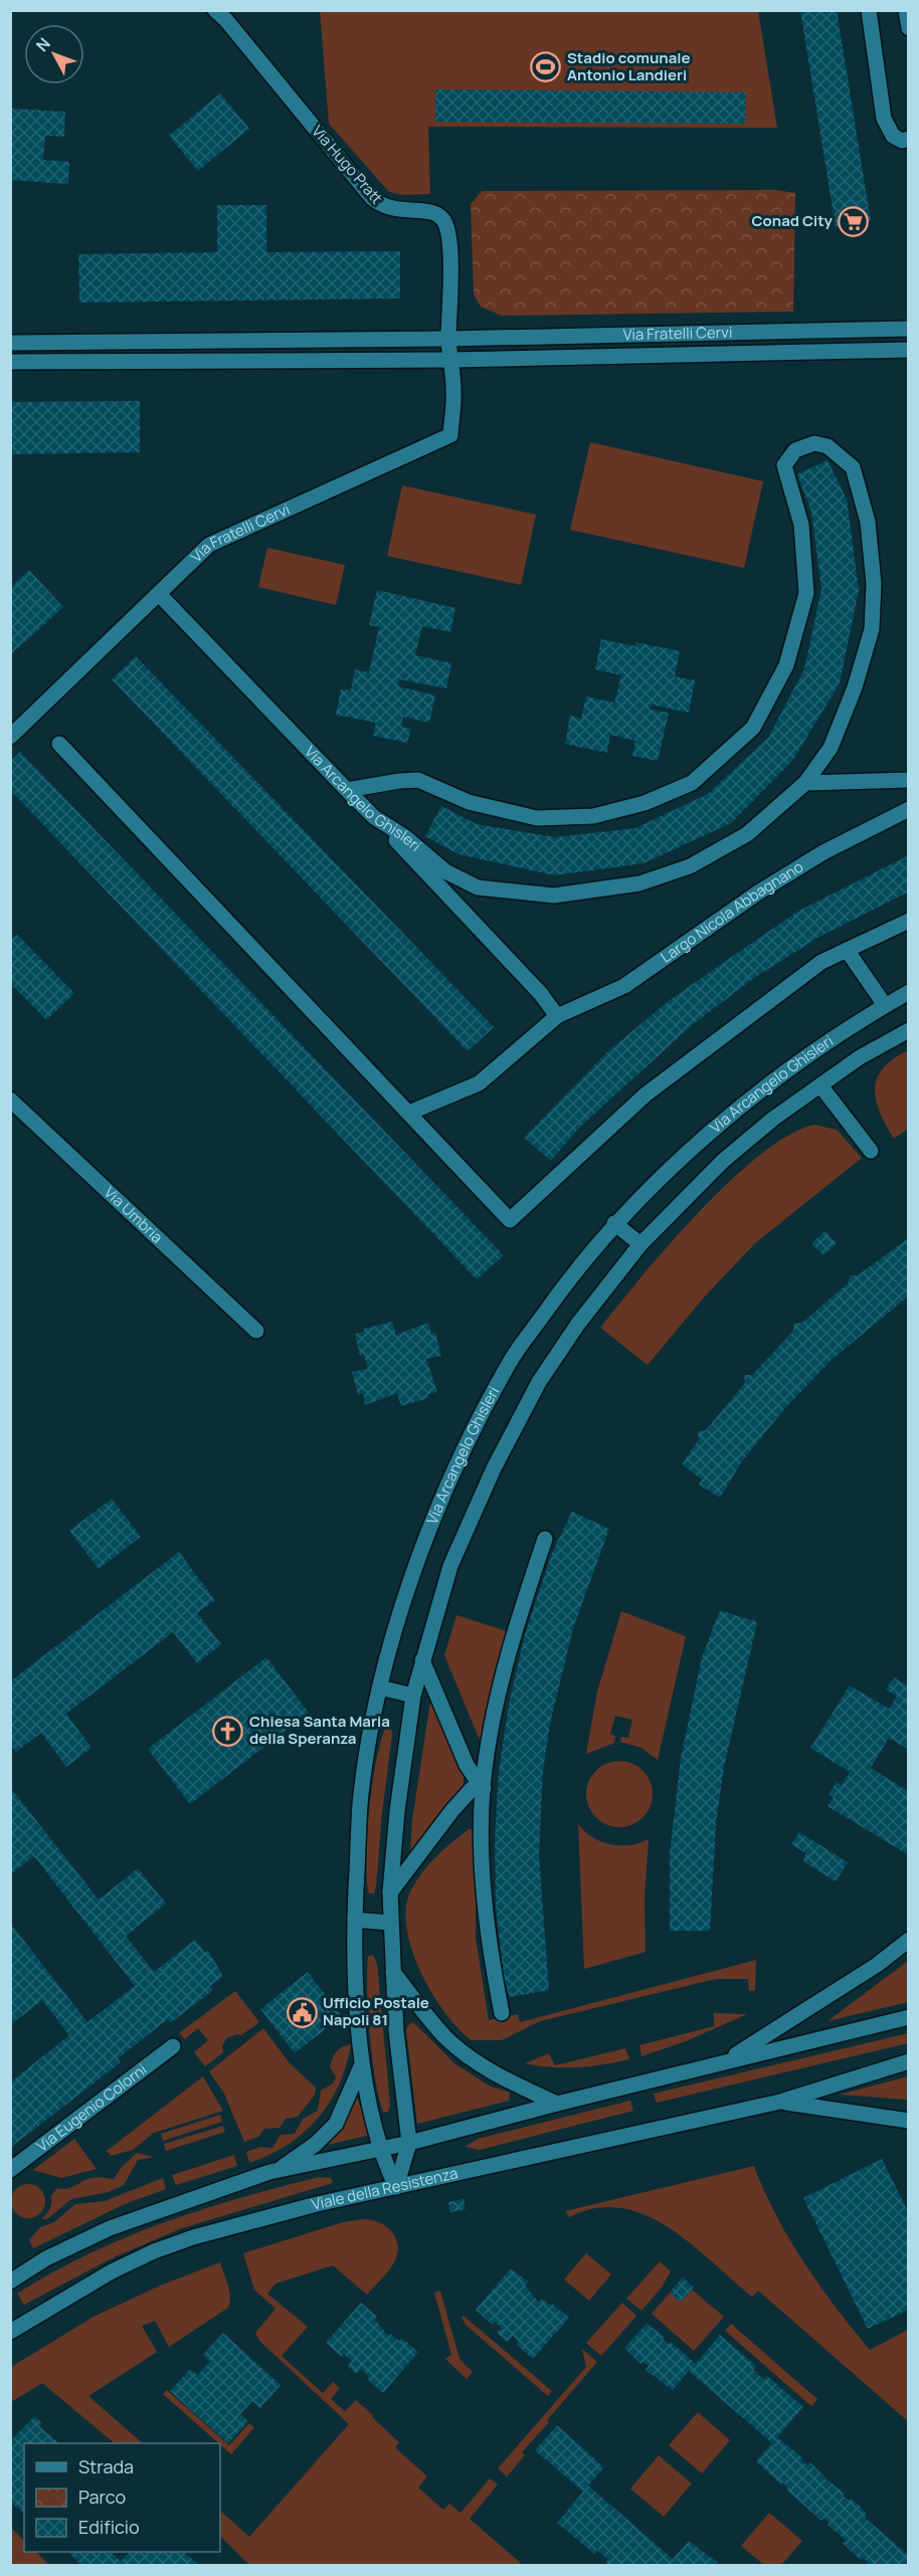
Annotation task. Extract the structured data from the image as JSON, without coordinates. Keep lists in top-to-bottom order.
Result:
{
  "streets": {
    "street": [
      "Via Hugo Pratt",
      "Via Fratelli Cervi",
      "Via Arcangelo Ghisleri",
      "Largo Nicola Abbagnano",
      "Via Umbria",
      "Via Eugenio Colorni",
      "Viale della Resistenza"
    ]
  },
  "crossings": [
    ["Via Hugo Pratt", "Via Fratelli Cervi"],
    ["Via Fratelli Cervi", "Via Arcangelo Ghisleri"],
    ["Via Arcangelo Ghisleri", "Viale della Resistenza"]
  ],
  "places": {
    "sports": ["Stadio comunale Antonio Landieri"],
    "supermarket": ["Conad City"],
    "church": ["Chiesa Santa Maria della Speranza"],
    "public building": ["Ufficio Postale Napoli 81"]
  },
  "legend": ["Strada", "Parco", "Edificio"],
  "north": "top left"
}
